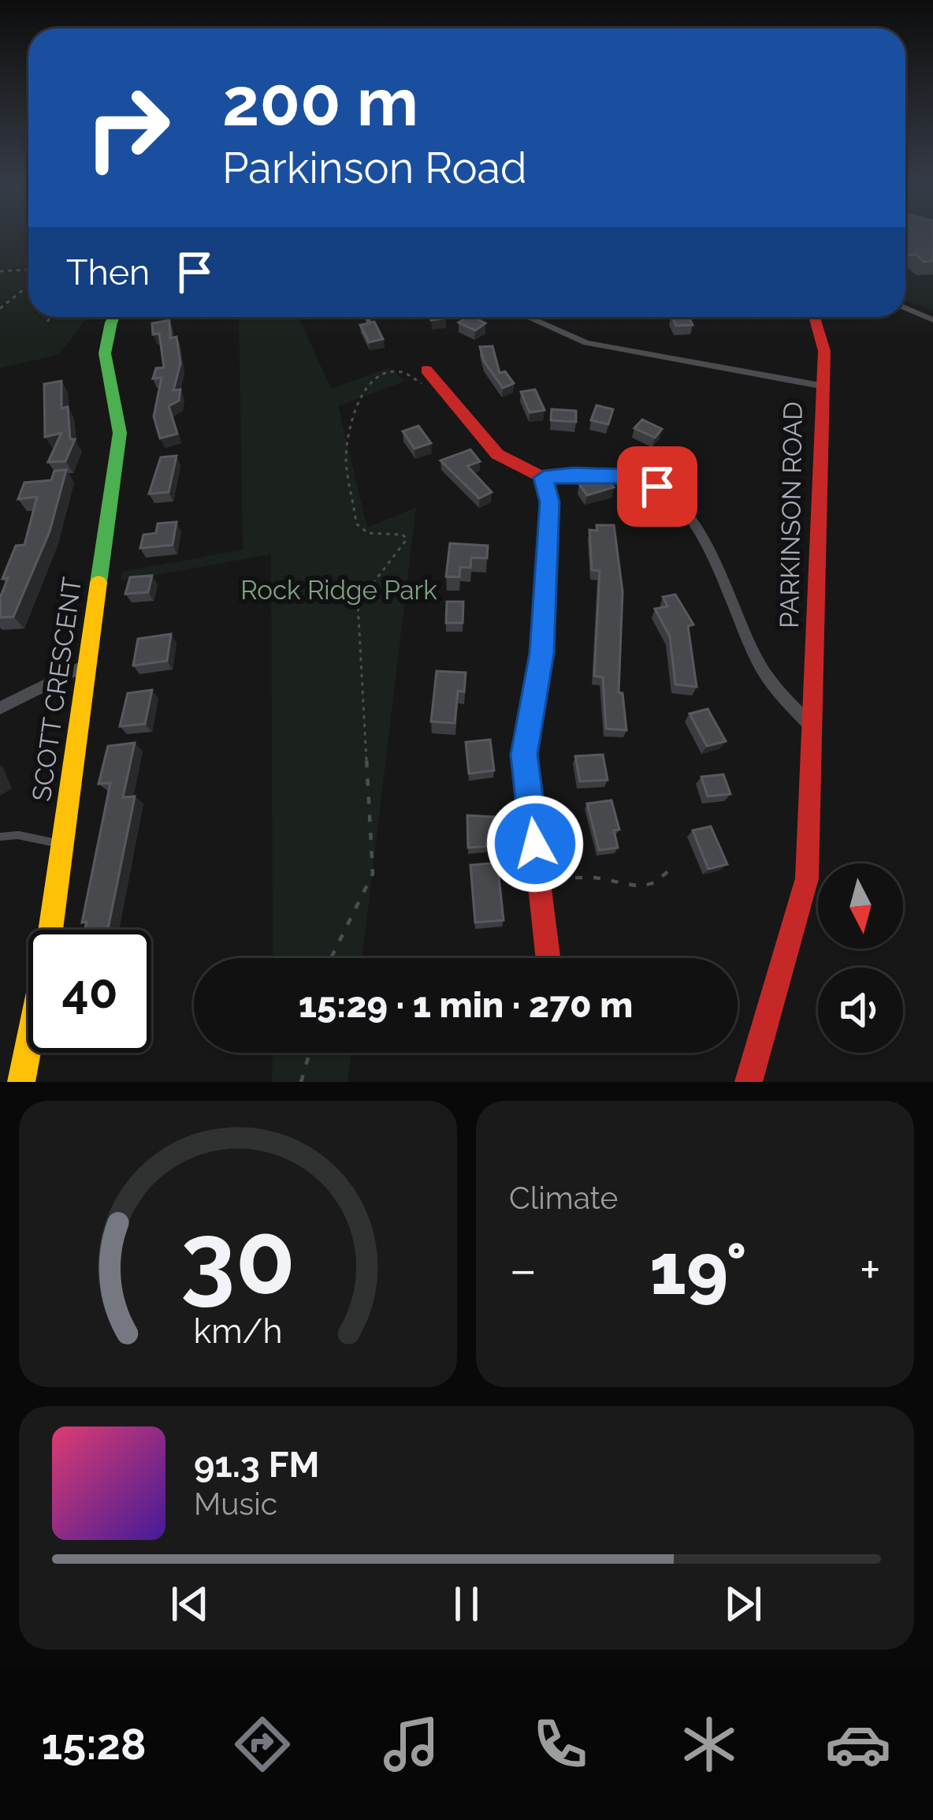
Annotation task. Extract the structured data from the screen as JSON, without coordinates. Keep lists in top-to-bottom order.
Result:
{
  "streets": {
    "street": ["PARKINSON ROAD", "SCOTT CRESCENT"]
  },
  "parks": ["Rock Ridge Park"],
  "north": "bottom",
  "page": {
    "turn": ["200 m", "Parkinson Road"],
    "then": "Then",
    "limit": "40",
    "trip": "15:29 · 1 min · 270 m",
    "tile": "Climate",
    "heat": ["−", "19°", "+"],
    "song": ["91.3 FM", "Music"],
    "tabs": "15:28",
    "gauge": ["30", "km/h"]
  }
}
